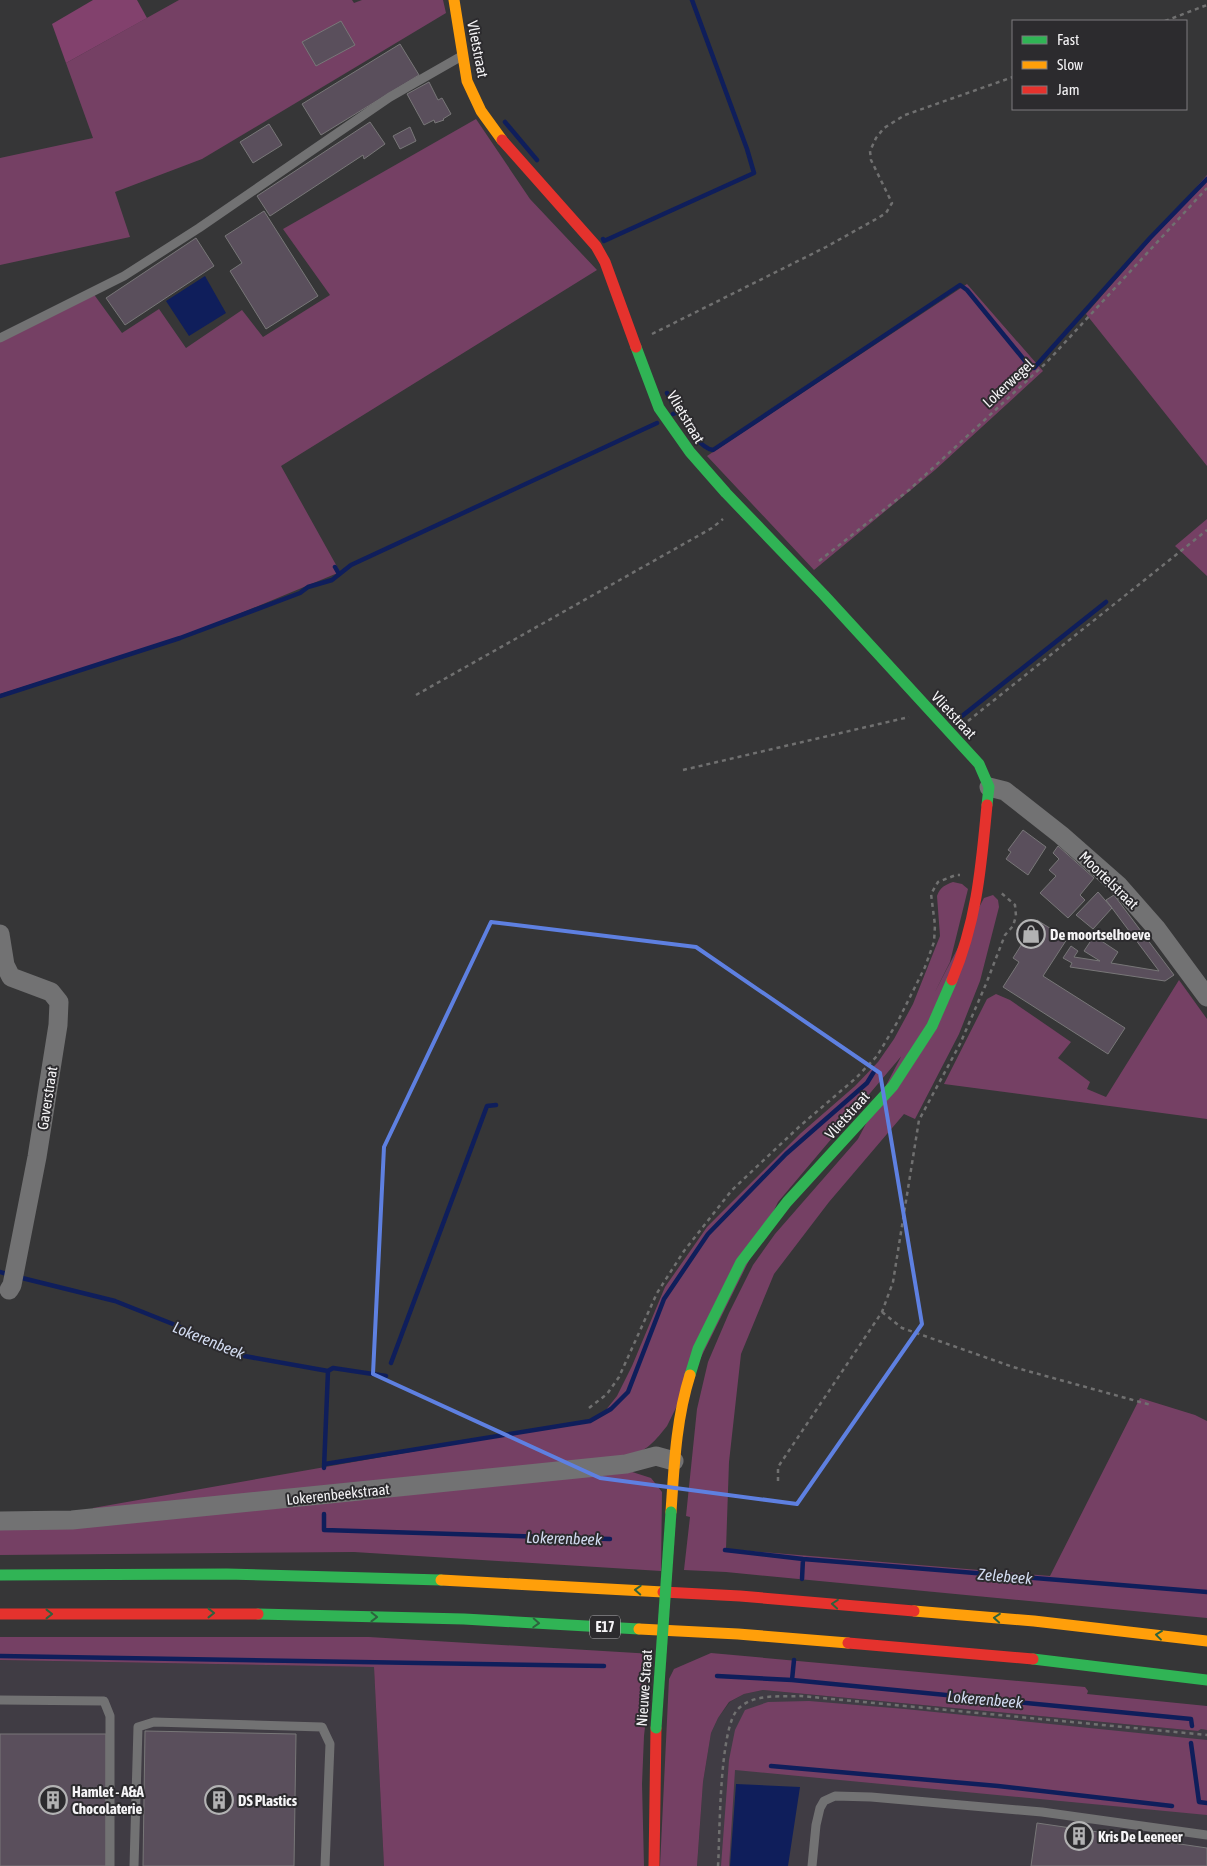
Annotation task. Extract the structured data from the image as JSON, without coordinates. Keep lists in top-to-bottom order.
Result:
{
  "streets": {
    "main road": ["Vlietstraat", "E17", "Nieuwe Straat"],
    "street": ["Moortelstraat", "Gaverstraat", "Lokerenbeekstraat"],
    "path": ["Lokerwegel"]
  },
  "crossings": [
    ["Vlietstraat", "Lokerwegel"],
    ["Vlietstraat", "Moortelstraat"],
    ["Vlietstraat", "Lokerenbeekstraat"],
    ["Vlietstraat", "Nieuwe Straat"]
  ],
  "water": ["Lokerenbeek", "Zelebeek"],
  "places": {
    "shop": ["De moortselhoeve"],
    "building": ["Hamlet - A&A Chocolaterie", "DS Plastics", "Kris De Leeneer"]
  },
  "legend": ["Fast", "Slow", "Jam"]
}
